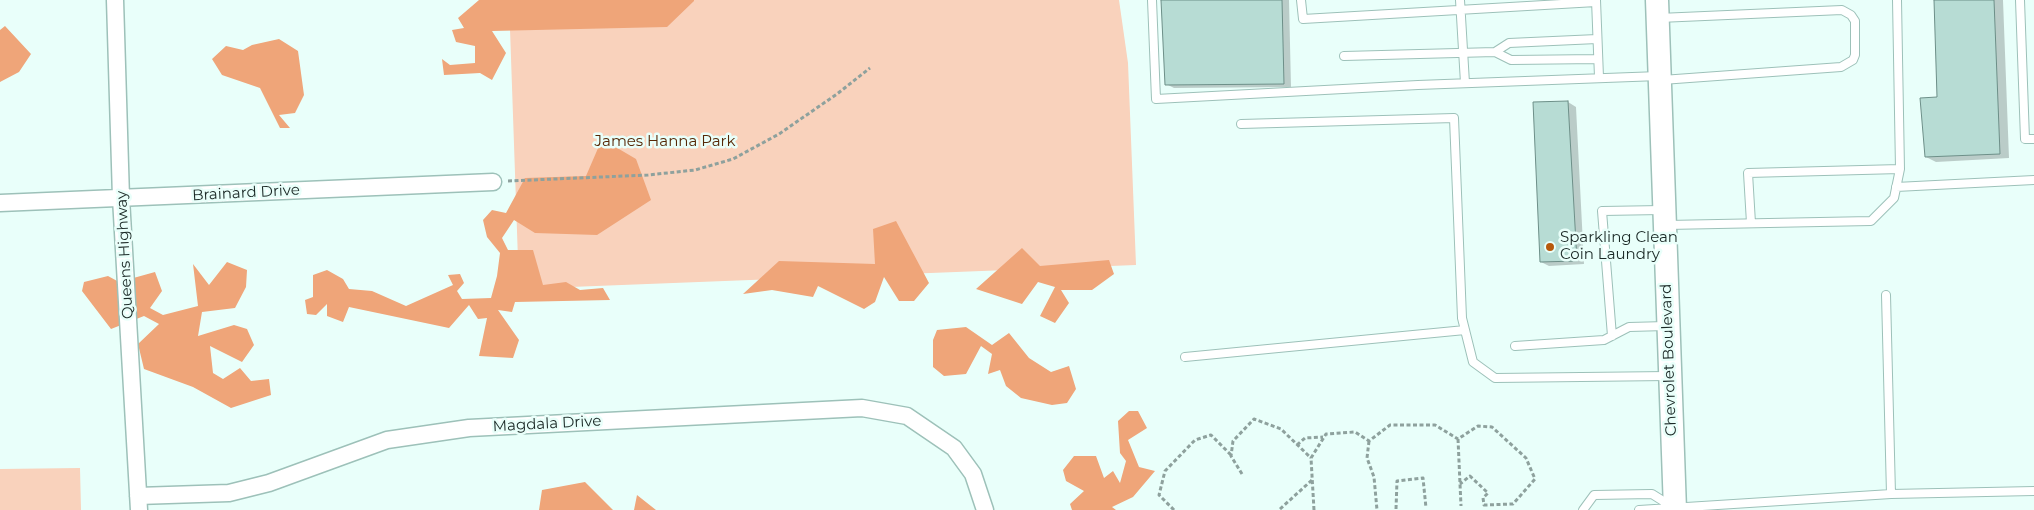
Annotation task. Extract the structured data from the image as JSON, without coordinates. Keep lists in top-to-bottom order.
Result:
{
  "streets": {
    "main road": ["Chevrolet Boulevard"],
    "street": ["Brainard Drive", "Queens Highway", "Magdala Drive"]
  },
  "crossings": [
    ["Brainard Drive", "Queens Highway"],
    ["Queens Highway", "Magdala Drive"]
  ],
  "parks": ["James Hanna Park"],
  "places": ["Sparkling Clean Coin Laundry"]
}
